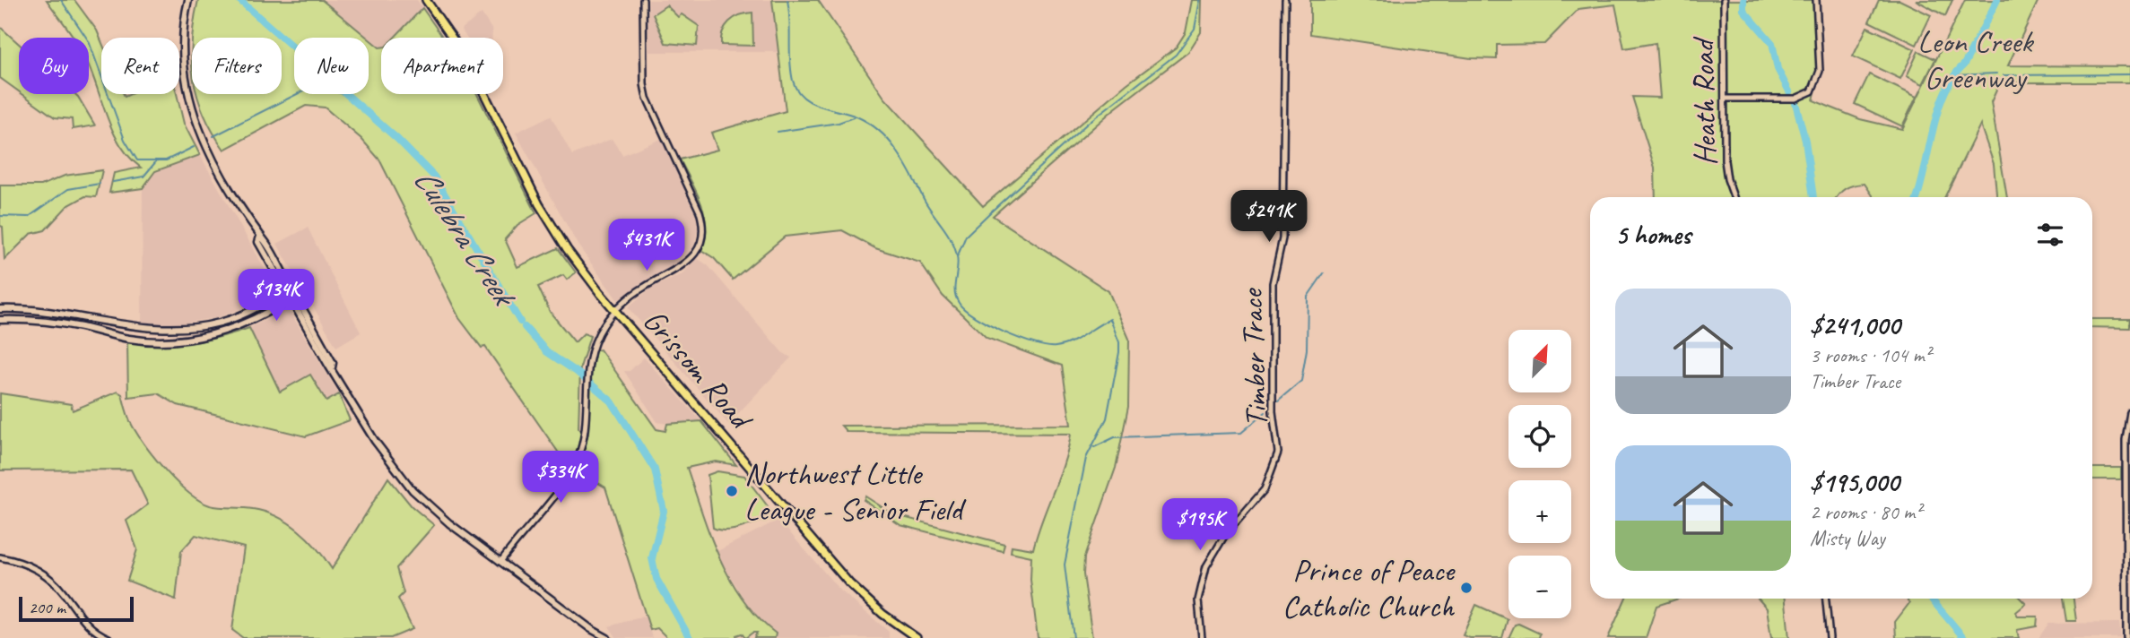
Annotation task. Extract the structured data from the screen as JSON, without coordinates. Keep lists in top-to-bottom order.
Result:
{
  "streets": {
    "main road": ["Grissom Road"],
    "street": ["Heath Road", "Timber Trace"]
  },
  "water": ["Culebra Creek"],
  "parks": ["Leon Creek Greenway"],
  "places": ["Northwest Little League - Senior Field", "Prince of Peace Catholic Church"],
  "scale_bar": "200 m",
  "north": "top right",
  "page": {
    "chip": [
      "Buy",
      "Rent",
      "Filters",
      "New",
      "Apartment"
    ],
    "price": [
      "$241K",
      "$431K",
      "$134K",
      "$334K",
      "$195K"
    ],
    "heading": "5 homes",
    "list": [
      {
        "name": "$241,000",
        "note": "3 rooms · 104 m² · Timber Trace"
      },
      {
        "name": "$195,000",
        "note": "2 rooms · 80 m² · Misty Way"
      }
    ],
    "map_buttons": ["+", "−"],
    "scale": "200 m"
  }
}
